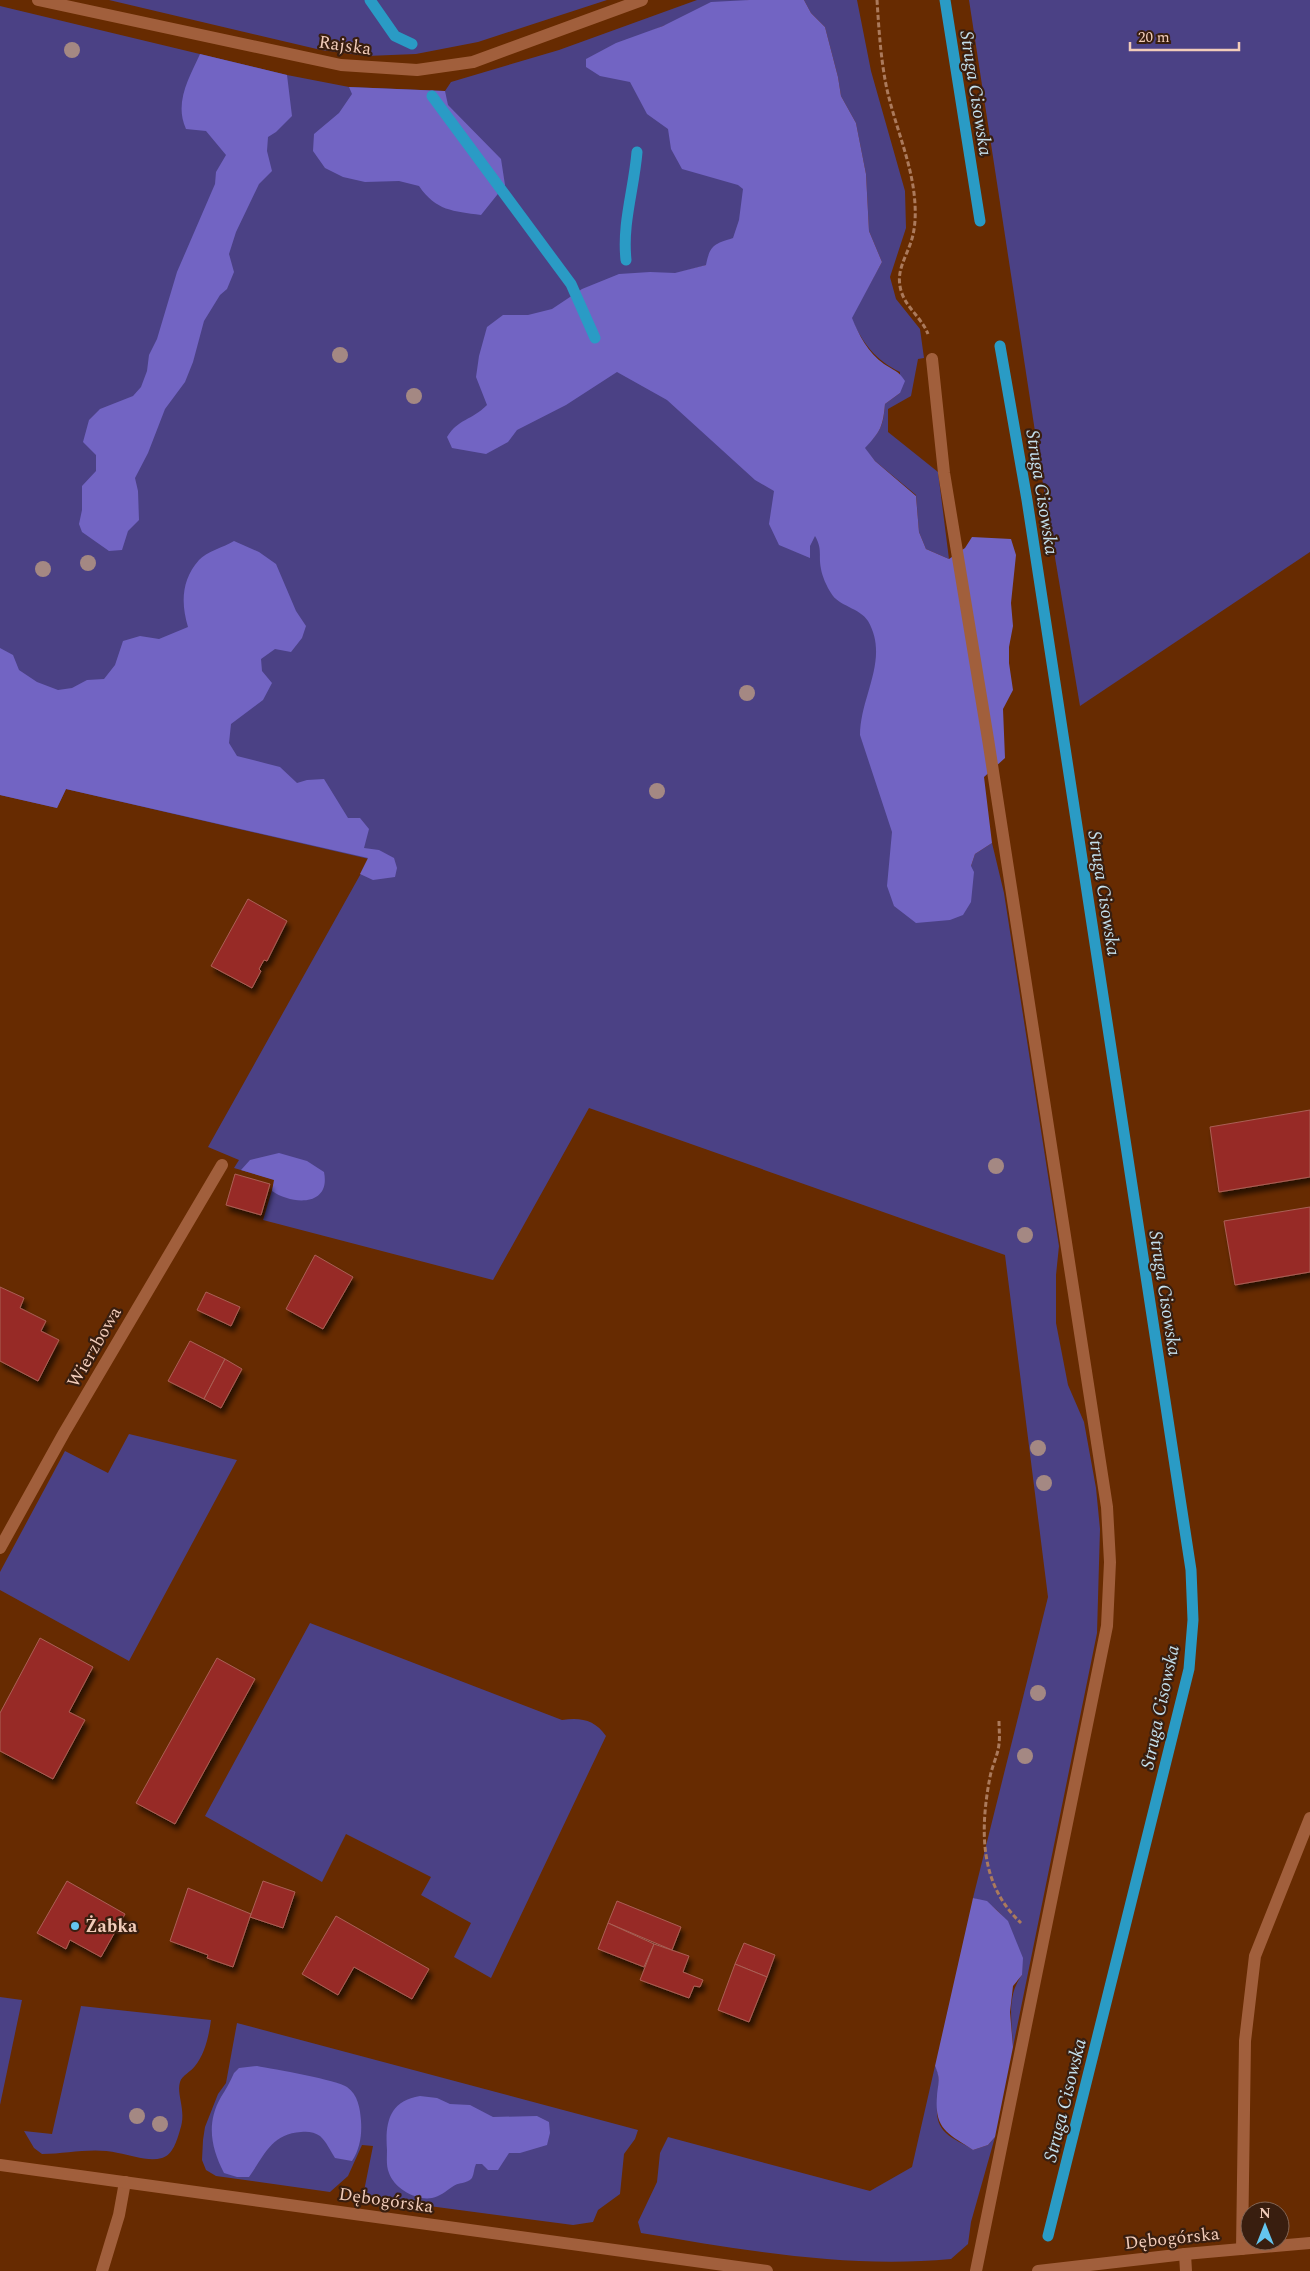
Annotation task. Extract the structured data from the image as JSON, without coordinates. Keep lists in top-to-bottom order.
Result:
{
  "streets": {
    "street": ["Rajska", "Wierzbowa", "Dębogórska"]
  },
  "water": ["Struga Cisowska"],
  "places": ["Żabka"],
  "scale_bar": "20 m",
  "north": "top"
}
